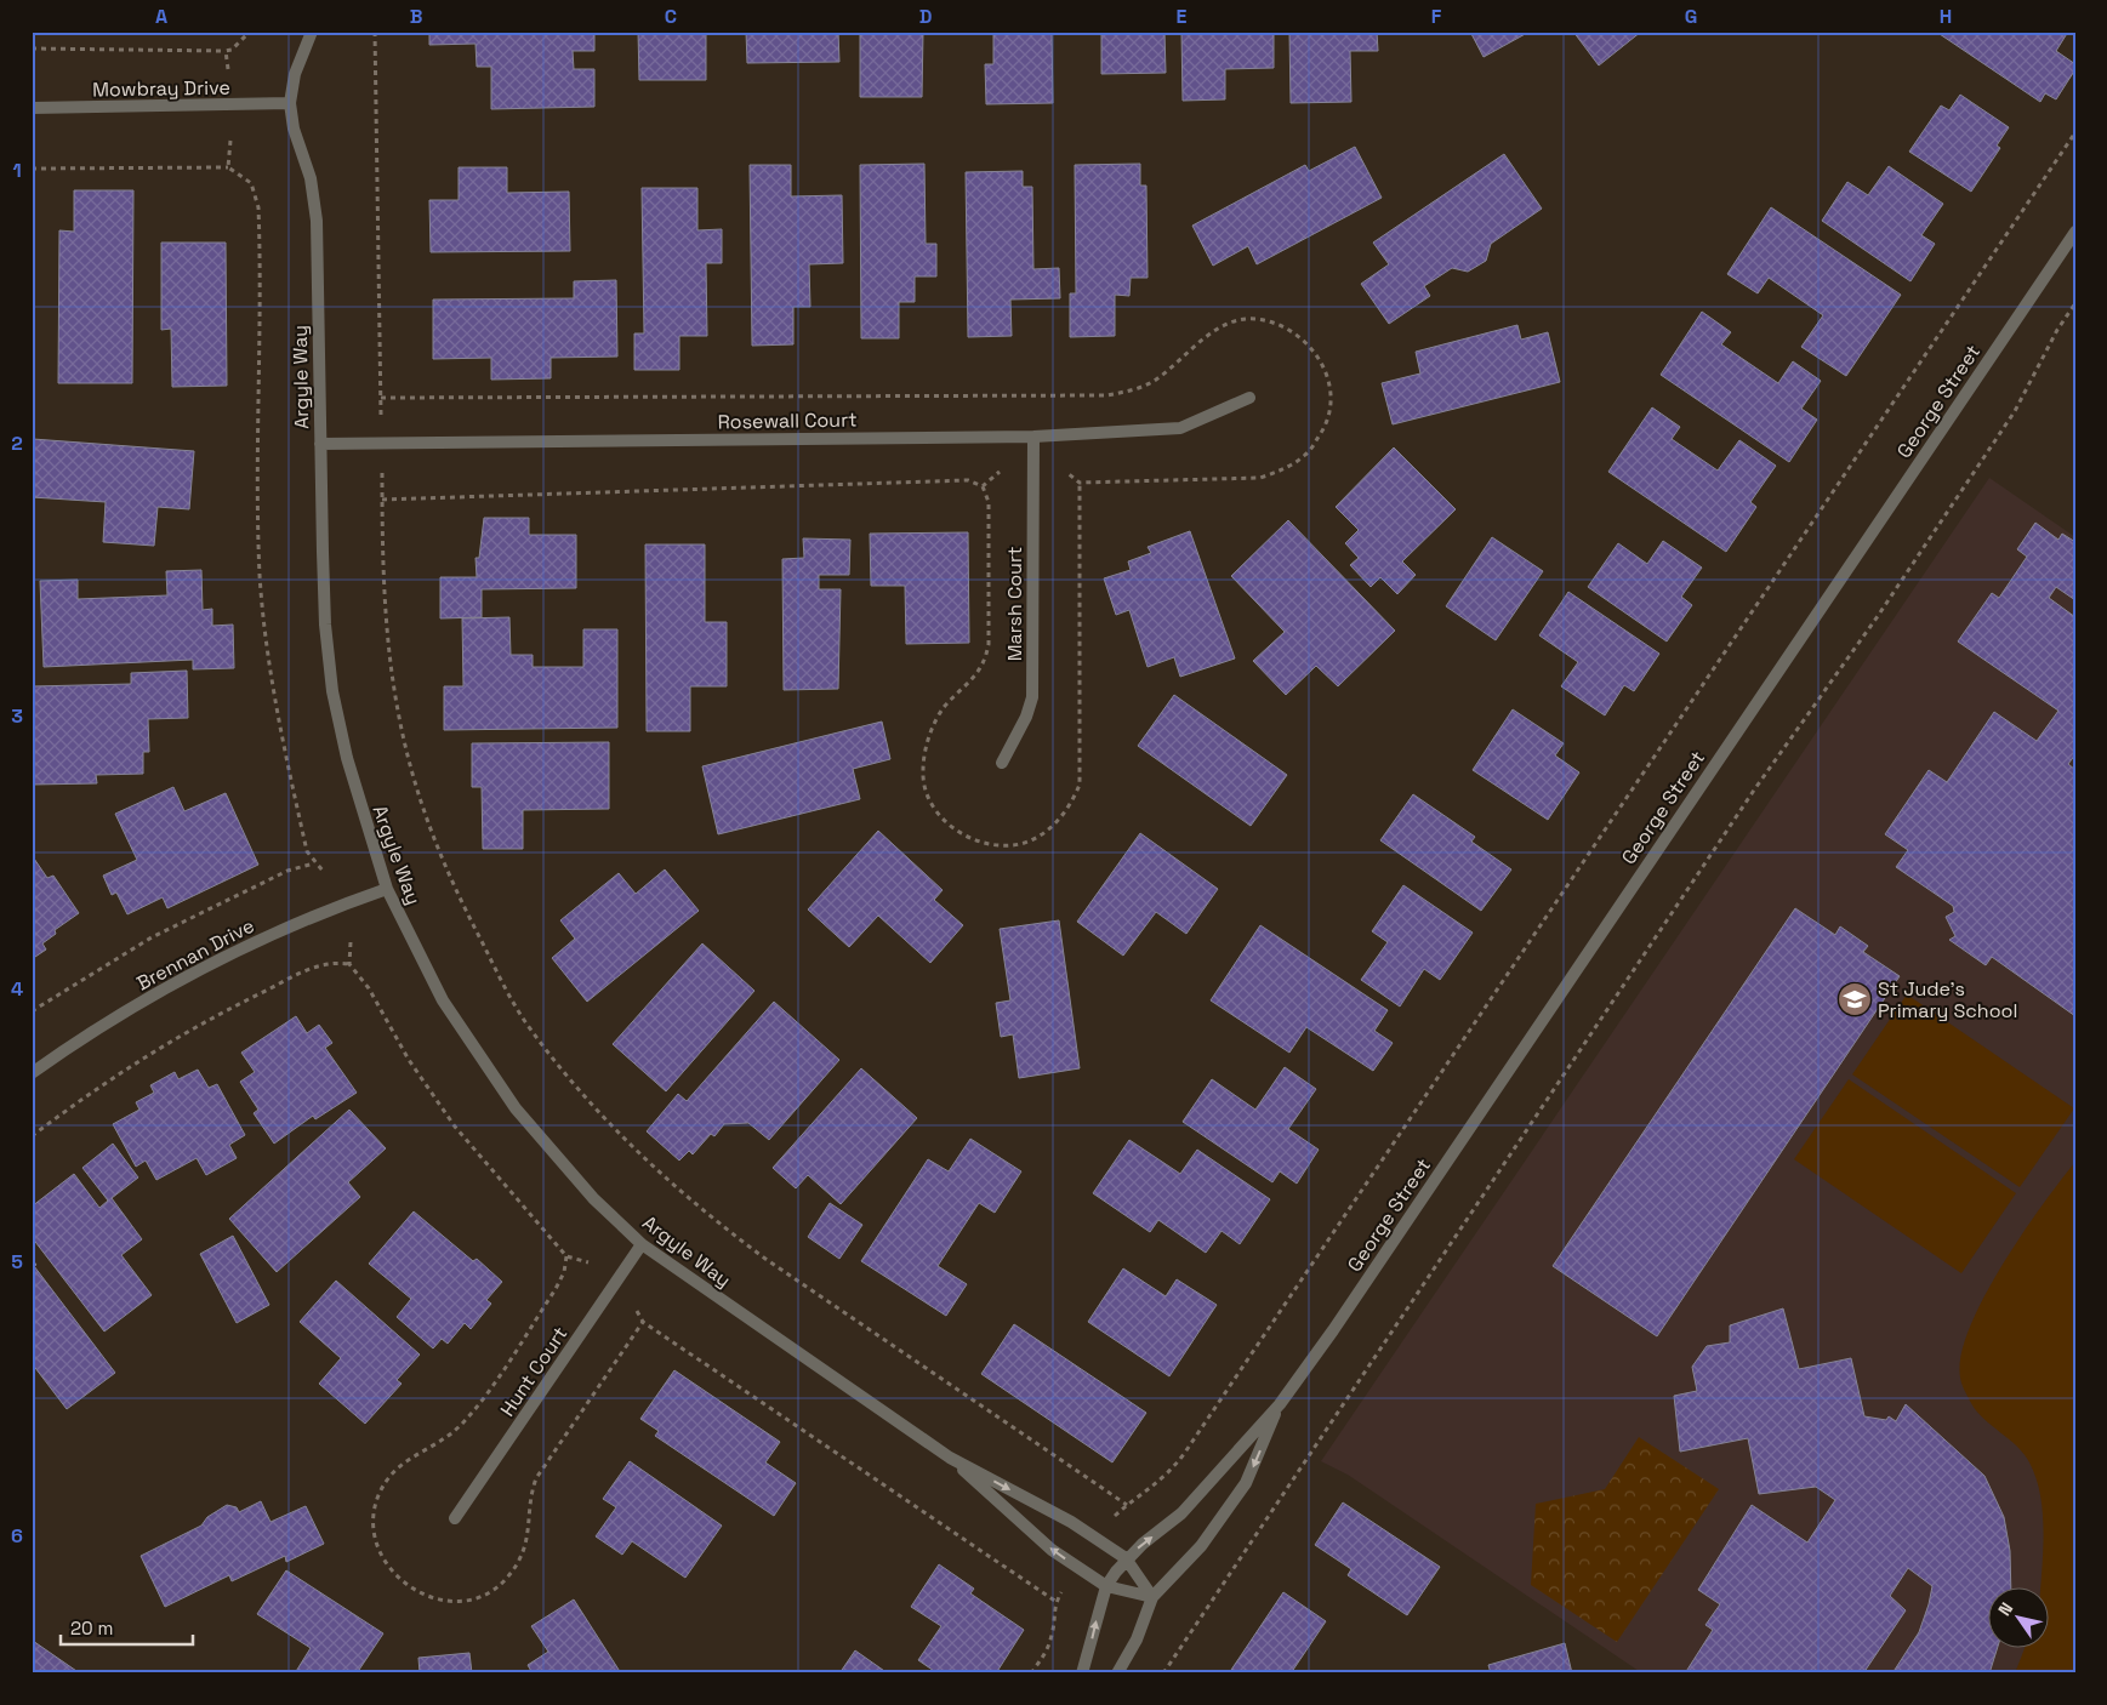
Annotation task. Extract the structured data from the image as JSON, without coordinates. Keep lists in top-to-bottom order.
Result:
{
  "streets": {
    "street": [
      "Mowbray Drive",
      "Argyle Way",
      "George Street",
      "Rosewall Court",
      "Marsh Court",
      "Brennan Drive",
      "Hunt Court"
    ]
  },
  "crossings": [
    ["Mowbray Drive", "Argyle Way"],
    ["Argyle Way", "George Street"],
    ["Argyle Way", "Rosewall Court"],
    ["Argyle Way", "Brennan Drive"],
    ["Argyle Way", "Hunt Court"],
    ["Rosewall Court", "Marsh Court"]
  ],
  "places": {
    "school or university": ["St Jude's Primary School"]
  },
  "scale_bar": "20 m",
  "north": "top left",
  "grid": {
    "columns": [
      "A",
      "B",
      "C",
      "D",
      "E",
      "F",
      "G",
      "H"
    ],
    "rows": [
      "1",
      "2",
      "3",
      "4",
      "5",
      "6"
    ]
  }
}
